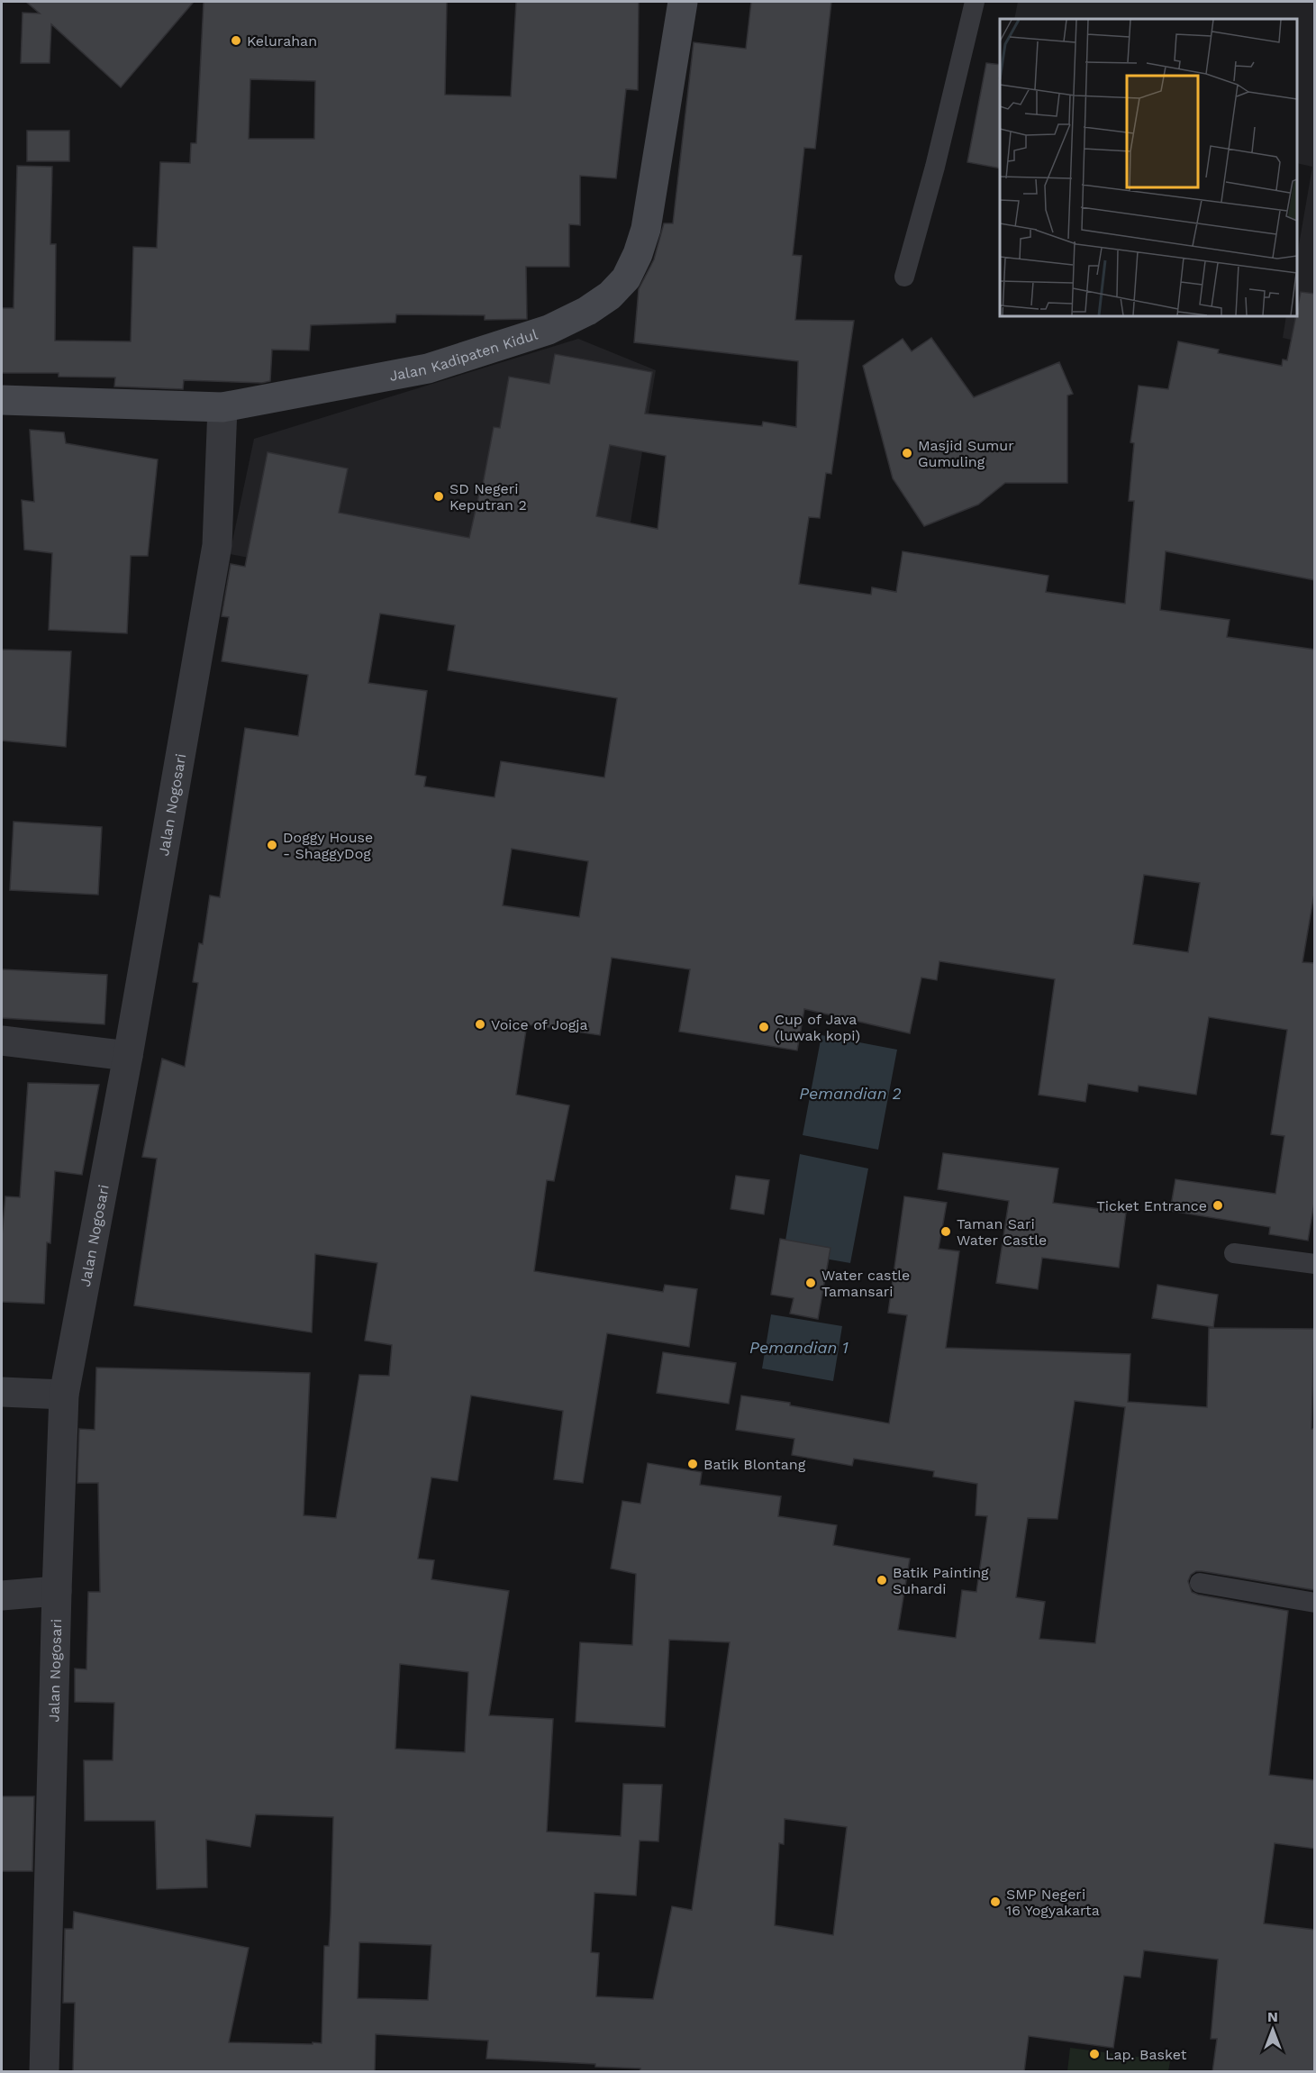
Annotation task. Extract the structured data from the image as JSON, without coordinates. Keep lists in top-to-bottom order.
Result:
{
  "streets": {
    "street": ["Jalan Kadipaten Kidul", "Jalan Nogosari"]
  },
  "crossings": [
    ["Jalan Kadipaten Kidul", "Jalan Nogosari"]
  ],
  "water": ["Pemandian 2", "Pemandian 1"],
  "places": [
    "Kelurahan",
    "Masjid Sumur Gumuling",
    "SD Negeri Keputran 2",
    "Doggy House - ShaggyDog",
    "Voice of Jogja",
    "Cup of Java (luwak kopi)",
    "Ticket Entrance",
    "Taman Sari Water Castle",
    "Water castle Tamansari",
    "Batik Blontang",
    "Batik Painting Suhardi",
    "SMP Negeri 16 Yogyakarta",
    "Lap. Basket"
  ],
  "north": "top"
}
